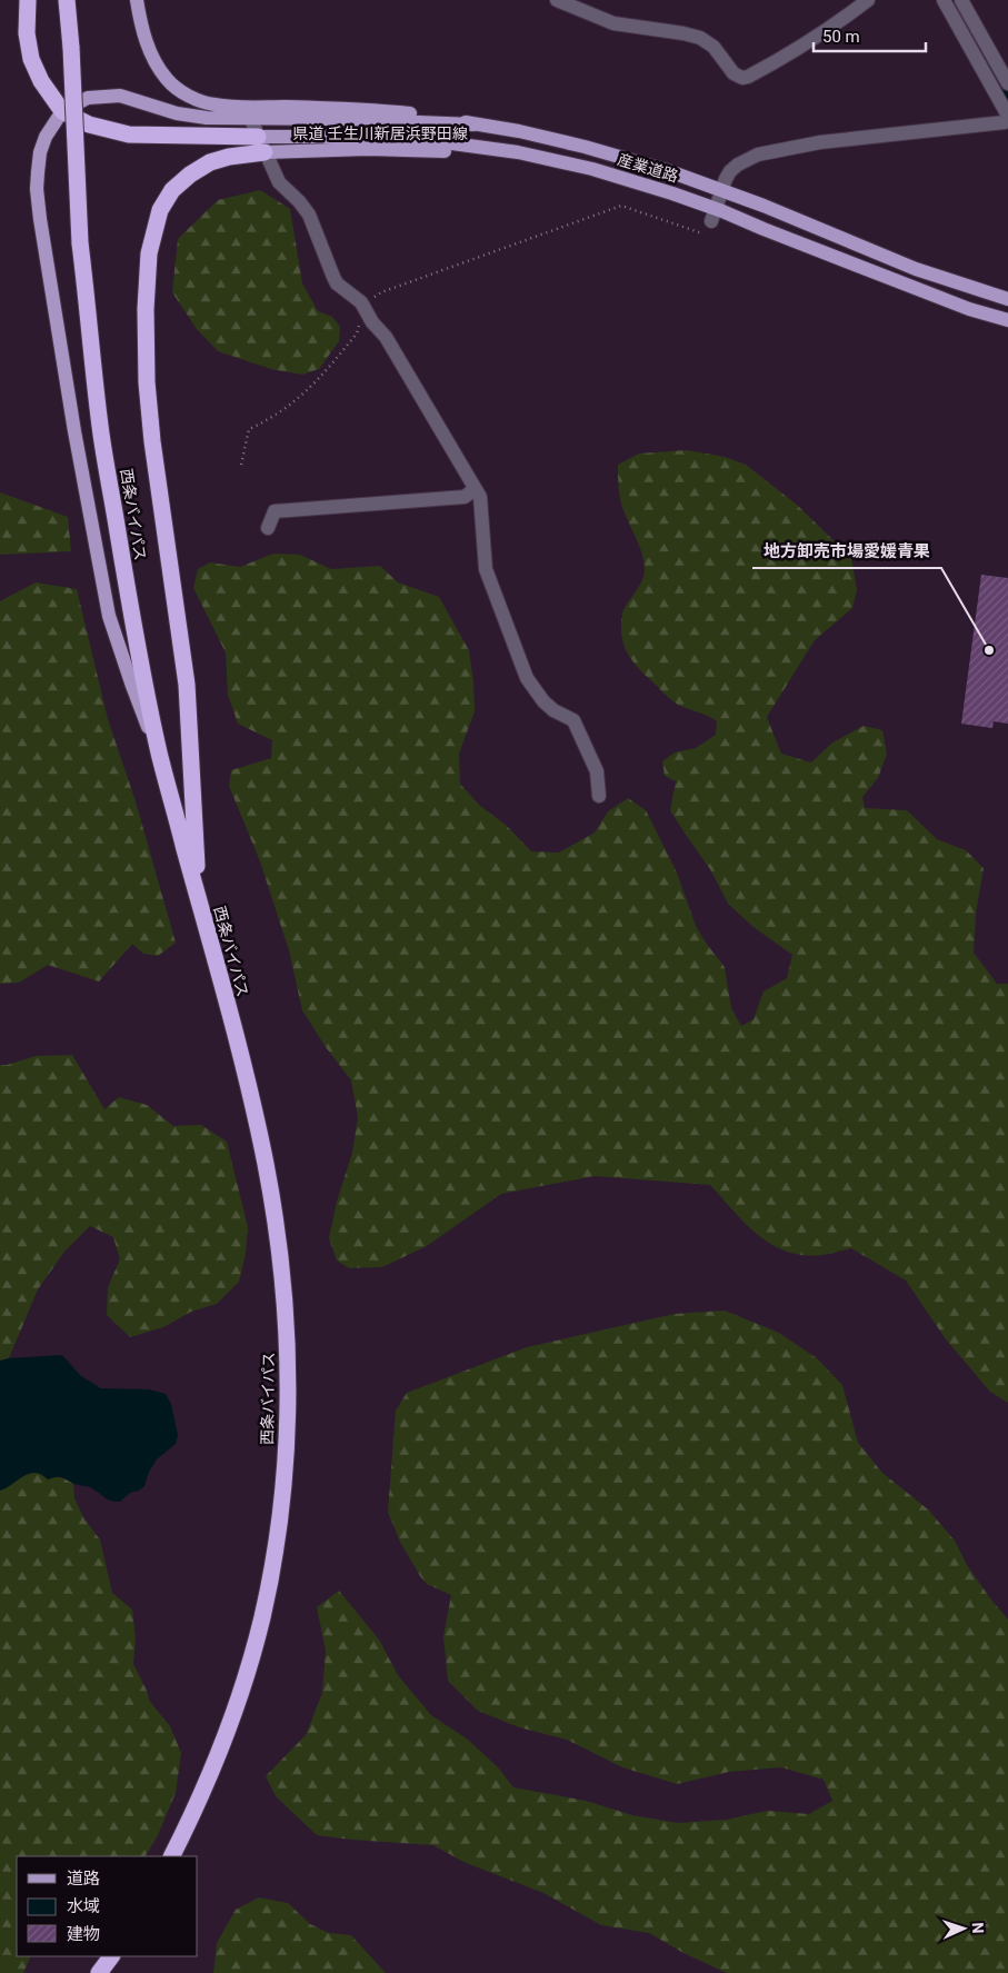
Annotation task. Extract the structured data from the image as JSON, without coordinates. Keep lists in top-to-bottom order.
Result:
{
  "streets": {
    "highway": ["西条バイパス"],
    "main road": ["県道 壬生川新居浜野田線", "産業道路"]
  },
  "crossings": [
    ["県道 壬生川新居浜野田線", "産業道路"]
  ],
  "places": ["地方卸売市場愛媛青果"],
  "legend": ["道路", "水域", "建物"],
  "scale_bar": "50 m",
  "north": "right"
}
